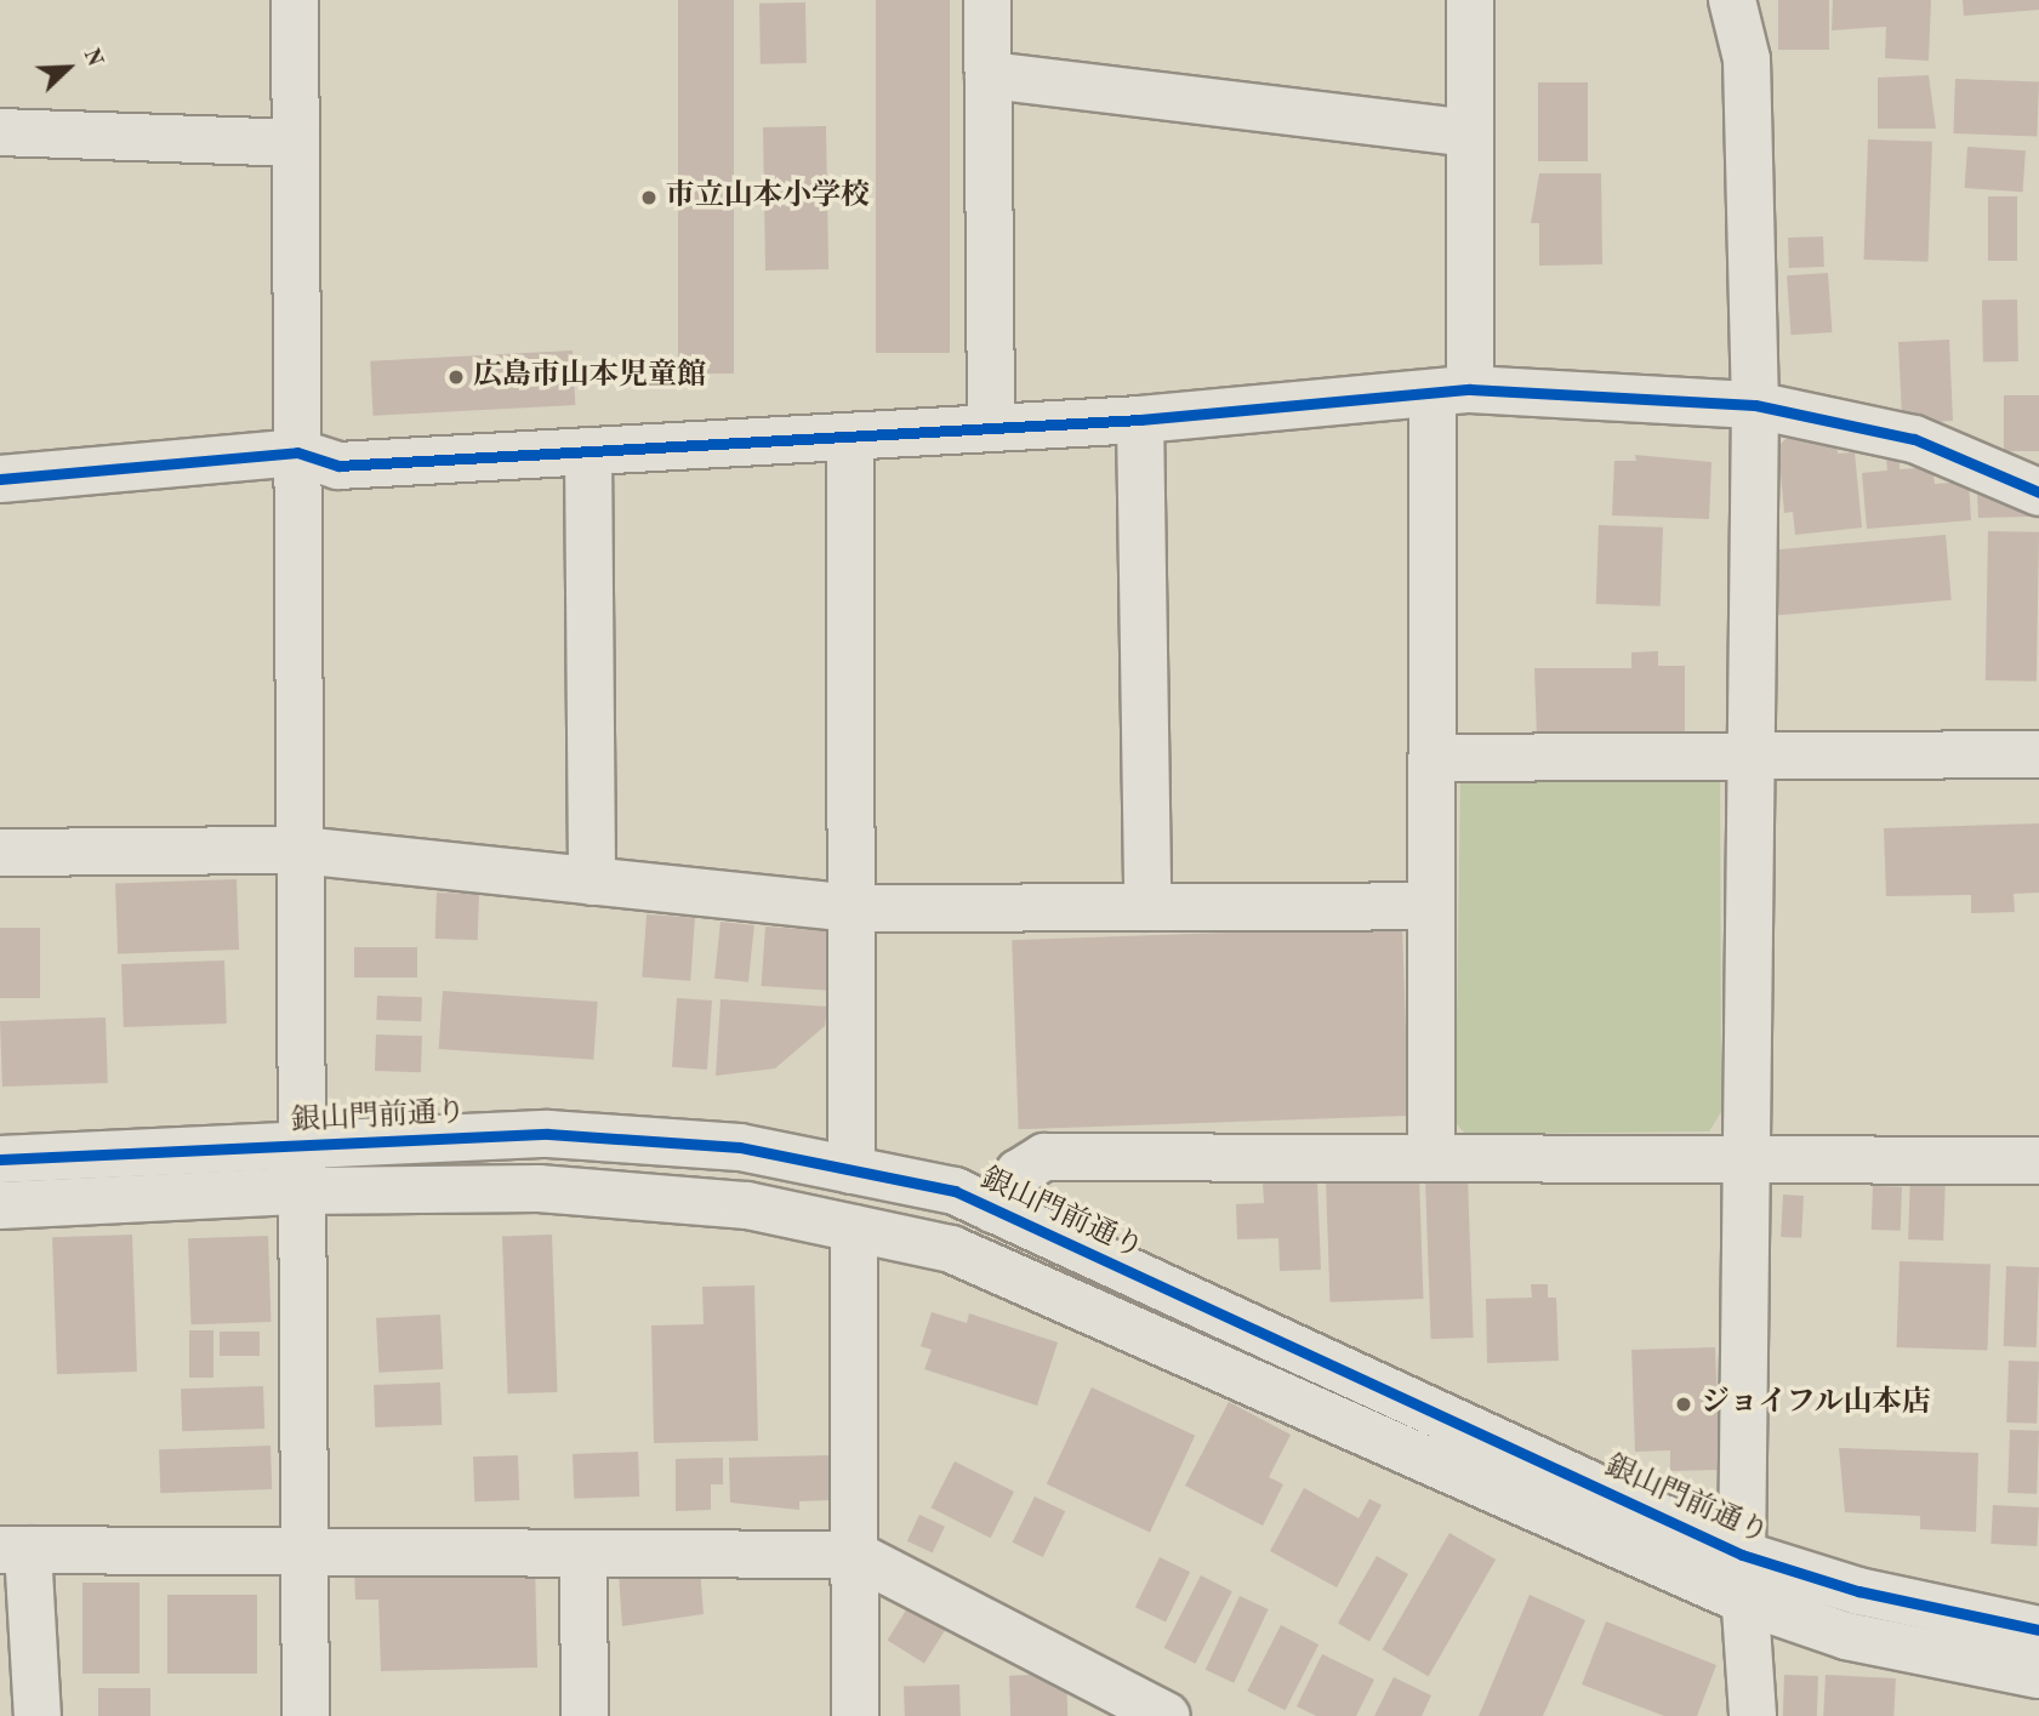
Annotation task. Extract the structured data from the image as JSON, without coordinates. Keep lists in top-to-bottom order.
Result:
{
  "streets": {
    "street": ["銀山門前通り"]
  },
  "places": ["市立山本小学校", "広島市山本児童館", "ジョイフル山本店"],
  "north": "top right"
}
